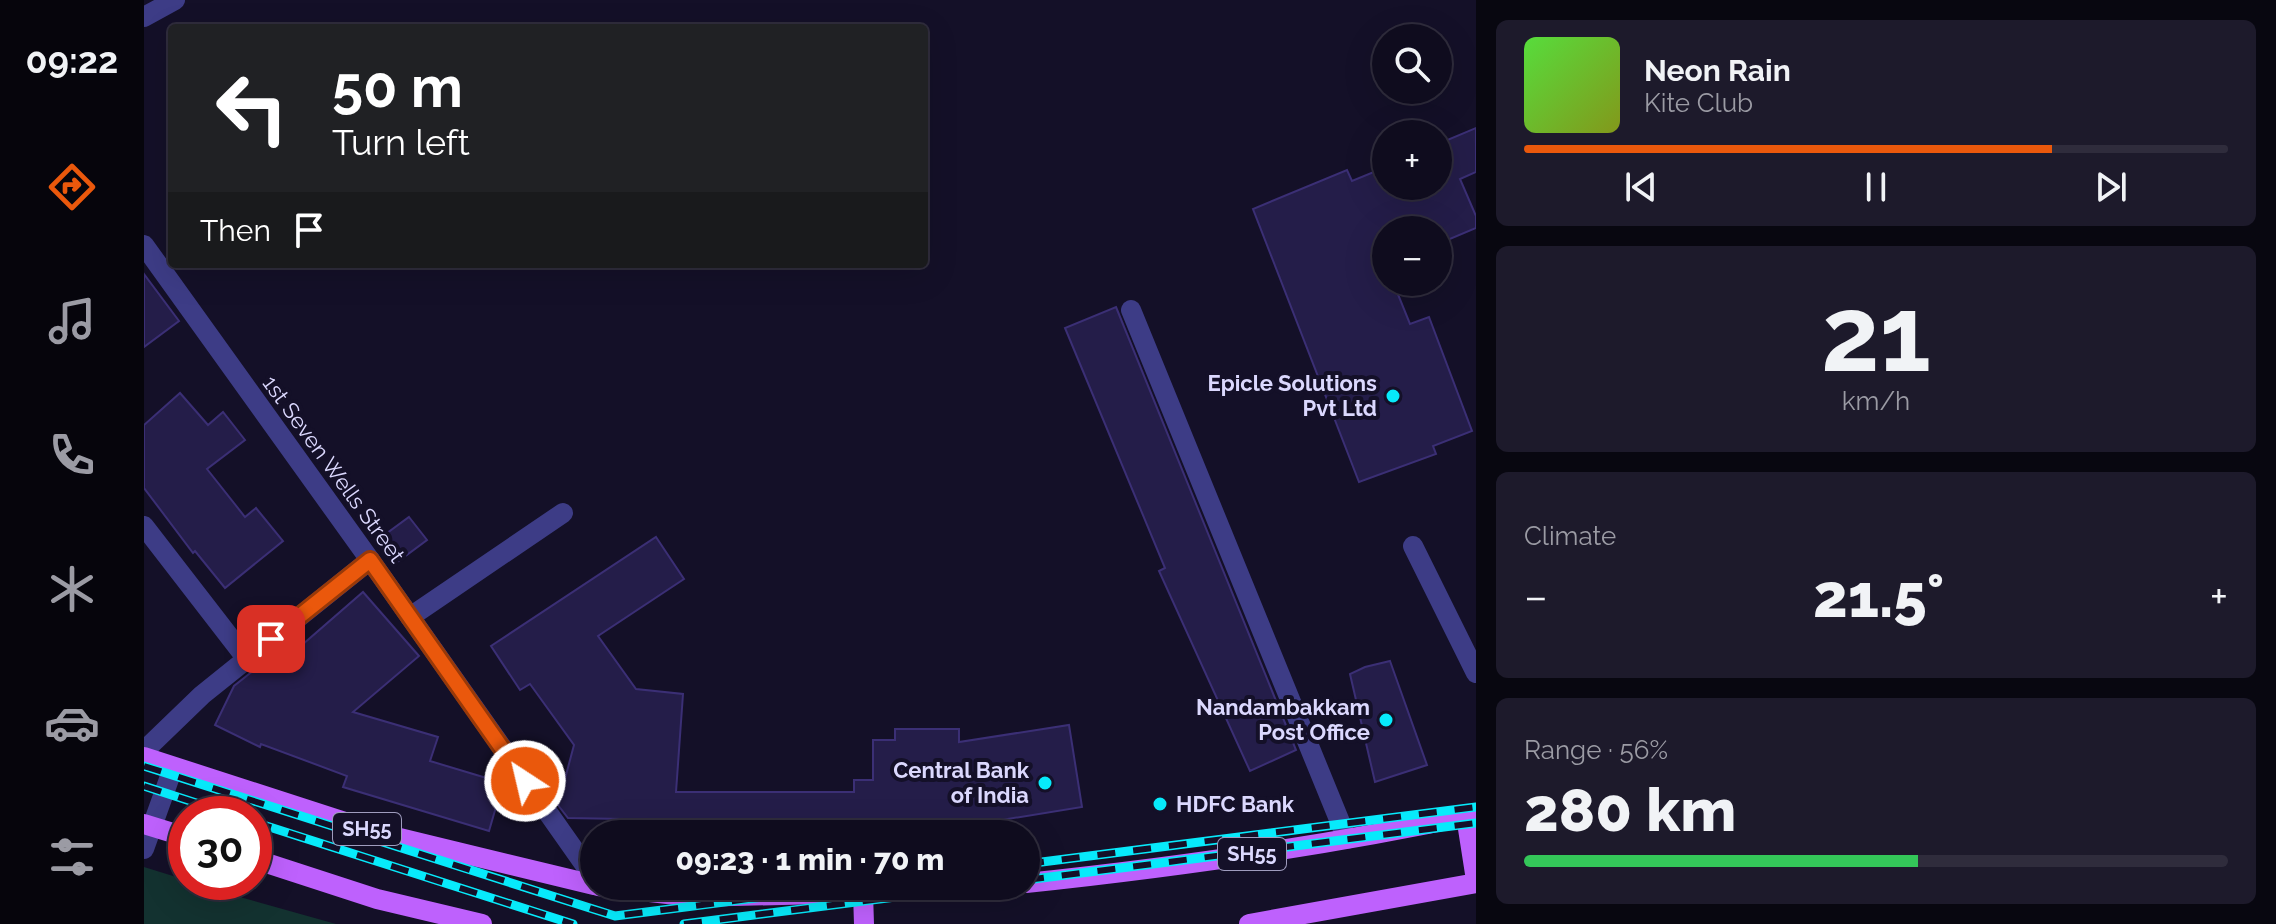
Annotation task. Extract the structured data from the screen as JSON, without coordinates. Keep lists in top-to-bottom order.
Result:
{
  "streets": {
    "main road": ["SH55"],
    "street": ["1st Seven Wells Street"]
  },
  "places": [
    "Epicle Solutions Pvt Ltd",
    "Nandambakkam Post Office",
    "Central Bank of India",
    "HDFC Bank"
  ],
  "page": {
    "tabs": "09:22",
    "map_buttons": ["+", "−"],
    "turn": ["50 m", "Turn left"],
    "song": ["Neon Rain", "Kite Club"],
    "then": "Then",
    "tile": [
      ["21", "km/h"],
      "Climate",
      ["Range · 56%", "280 km"]
    ],
    "heat": ["−", "21.5°", "+"],
    "limit": "30",
    "trip": "09:23 · 1 min · 70 m"
  }
}
